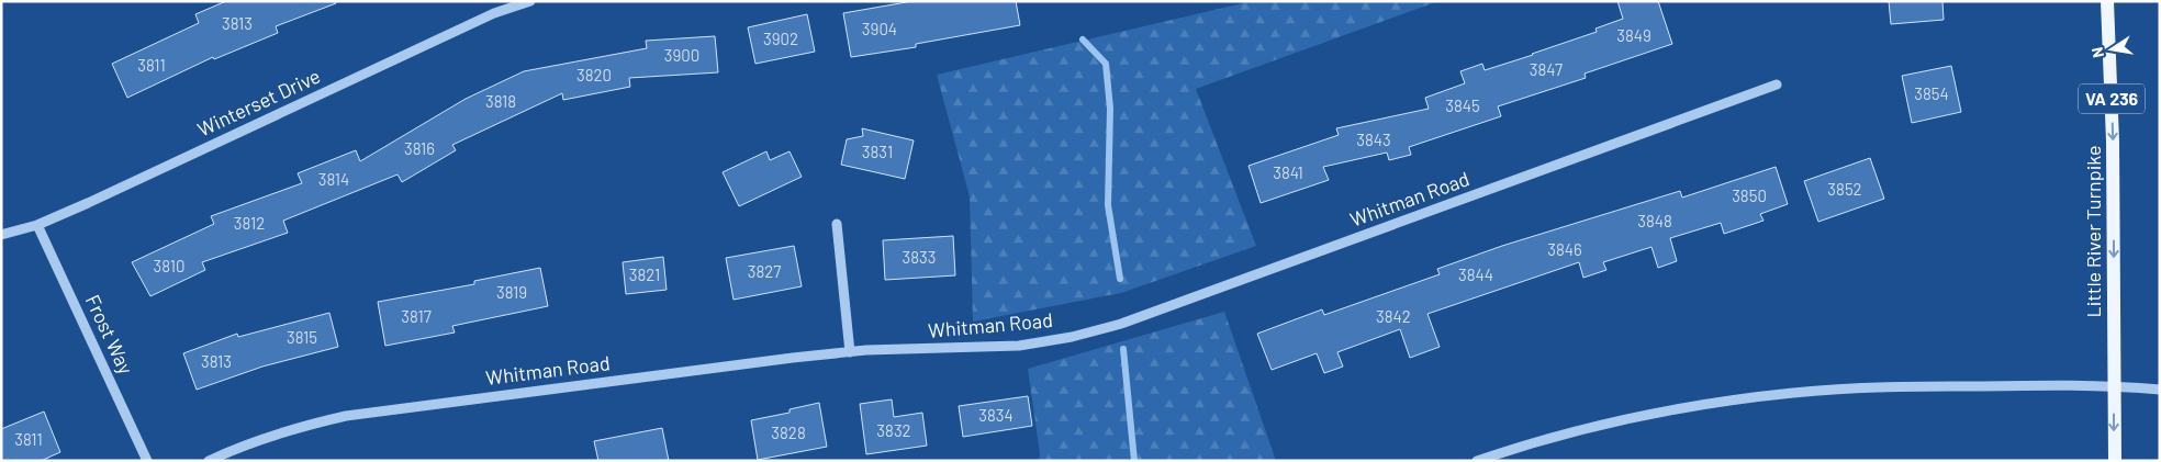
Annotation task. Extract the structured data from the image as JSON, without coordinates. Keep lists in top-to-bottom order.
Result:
{
  "streets": {
    "main road": ["VA 236", "Little River Turnpike"],
    "street": ["Winterset Drive", "Whitman Road", "Frost Way"]
  },
  "crossings": [
    ["Winterset Drive", "Frost Way"]
  ],
  "one_way": ["Little River Turnpike"],
  "house_numbers": [
    "3813",
    "3904",
    "3849",
    "3902",
    "3900",
    "3811",
    "3847",
    "3820",
    "3854",
    "3818",
    "3845",
    "3843",
    "3816",
    "3831",
    "3841",
    "3814",
    "3852",
    "3850",
    "3848",
    "3812",
    "3846",
    "3833",
    "3810",
    "3827",
    "3821",
    "3844",
    "3819",
    "3817",
    "3842",
    "3815",
    "3813",
    "3834",
    "3832",
    "3828",
    "3811"
  ],
  "north": "left"
}
